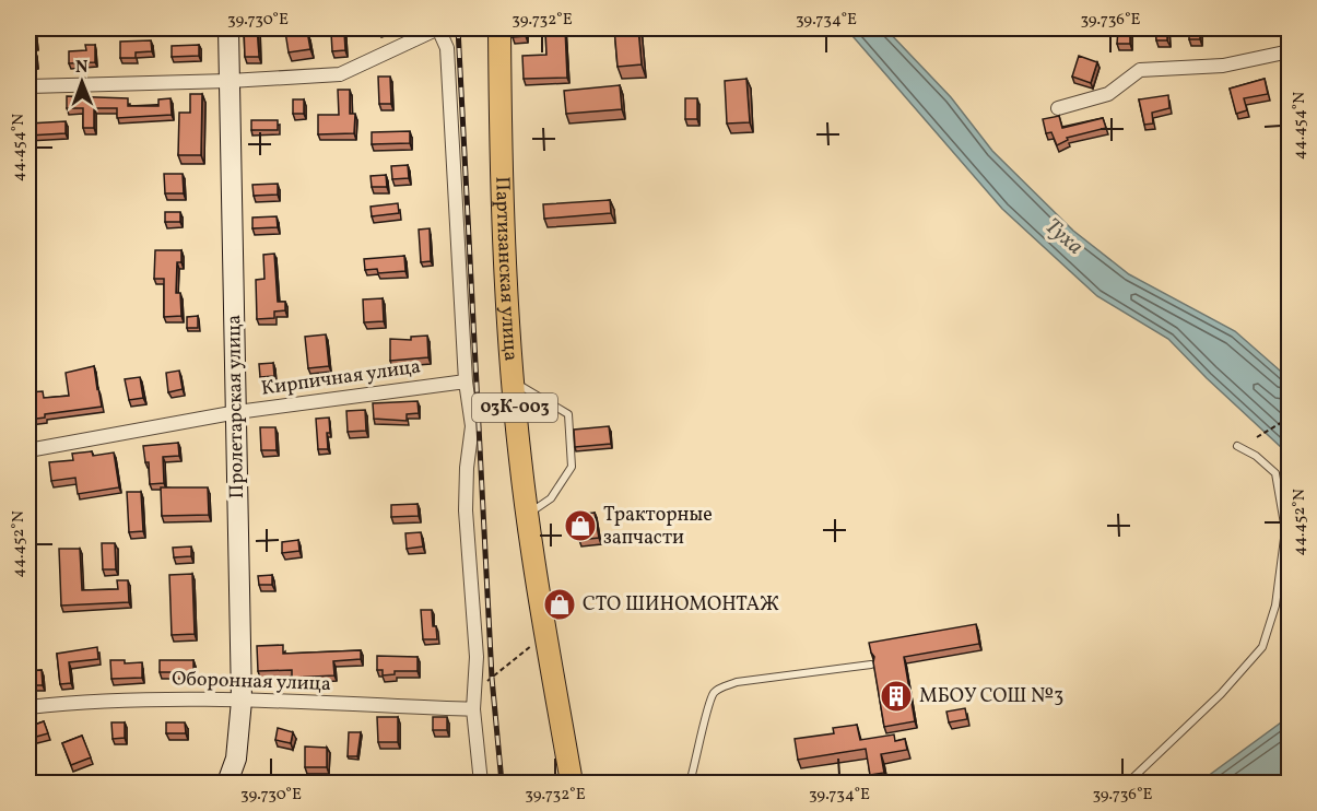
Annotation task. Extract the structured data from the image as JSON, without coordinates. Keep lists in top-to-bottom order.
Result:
{
  "streets": {
    "main road": ["Партизанская улица", "03К-003"],
    "street": ["Кирпичная улица", "Пролетарская улица", "Оборонная улица"]
  },
  "crossings": [
    ["Кирпичная улица", "Пролетарская улица"],
    ["Пролетарская улица", "Оборонная улица"]
  ],
  "water": ["Туха"],
  "places": {
    "shop": ["Тракторные запчасти", "СТО ШИНОМОНТАЖ"],
    "building": ["МБОУ СОШ №3"]
  },
  "north": "top",
  "coordinates": [
    "39.730°E",
    "39.732°E",
    "39.734°E",
    "39.736°E",
    "44.454°N",
    "44.452°N"
  ]
}
